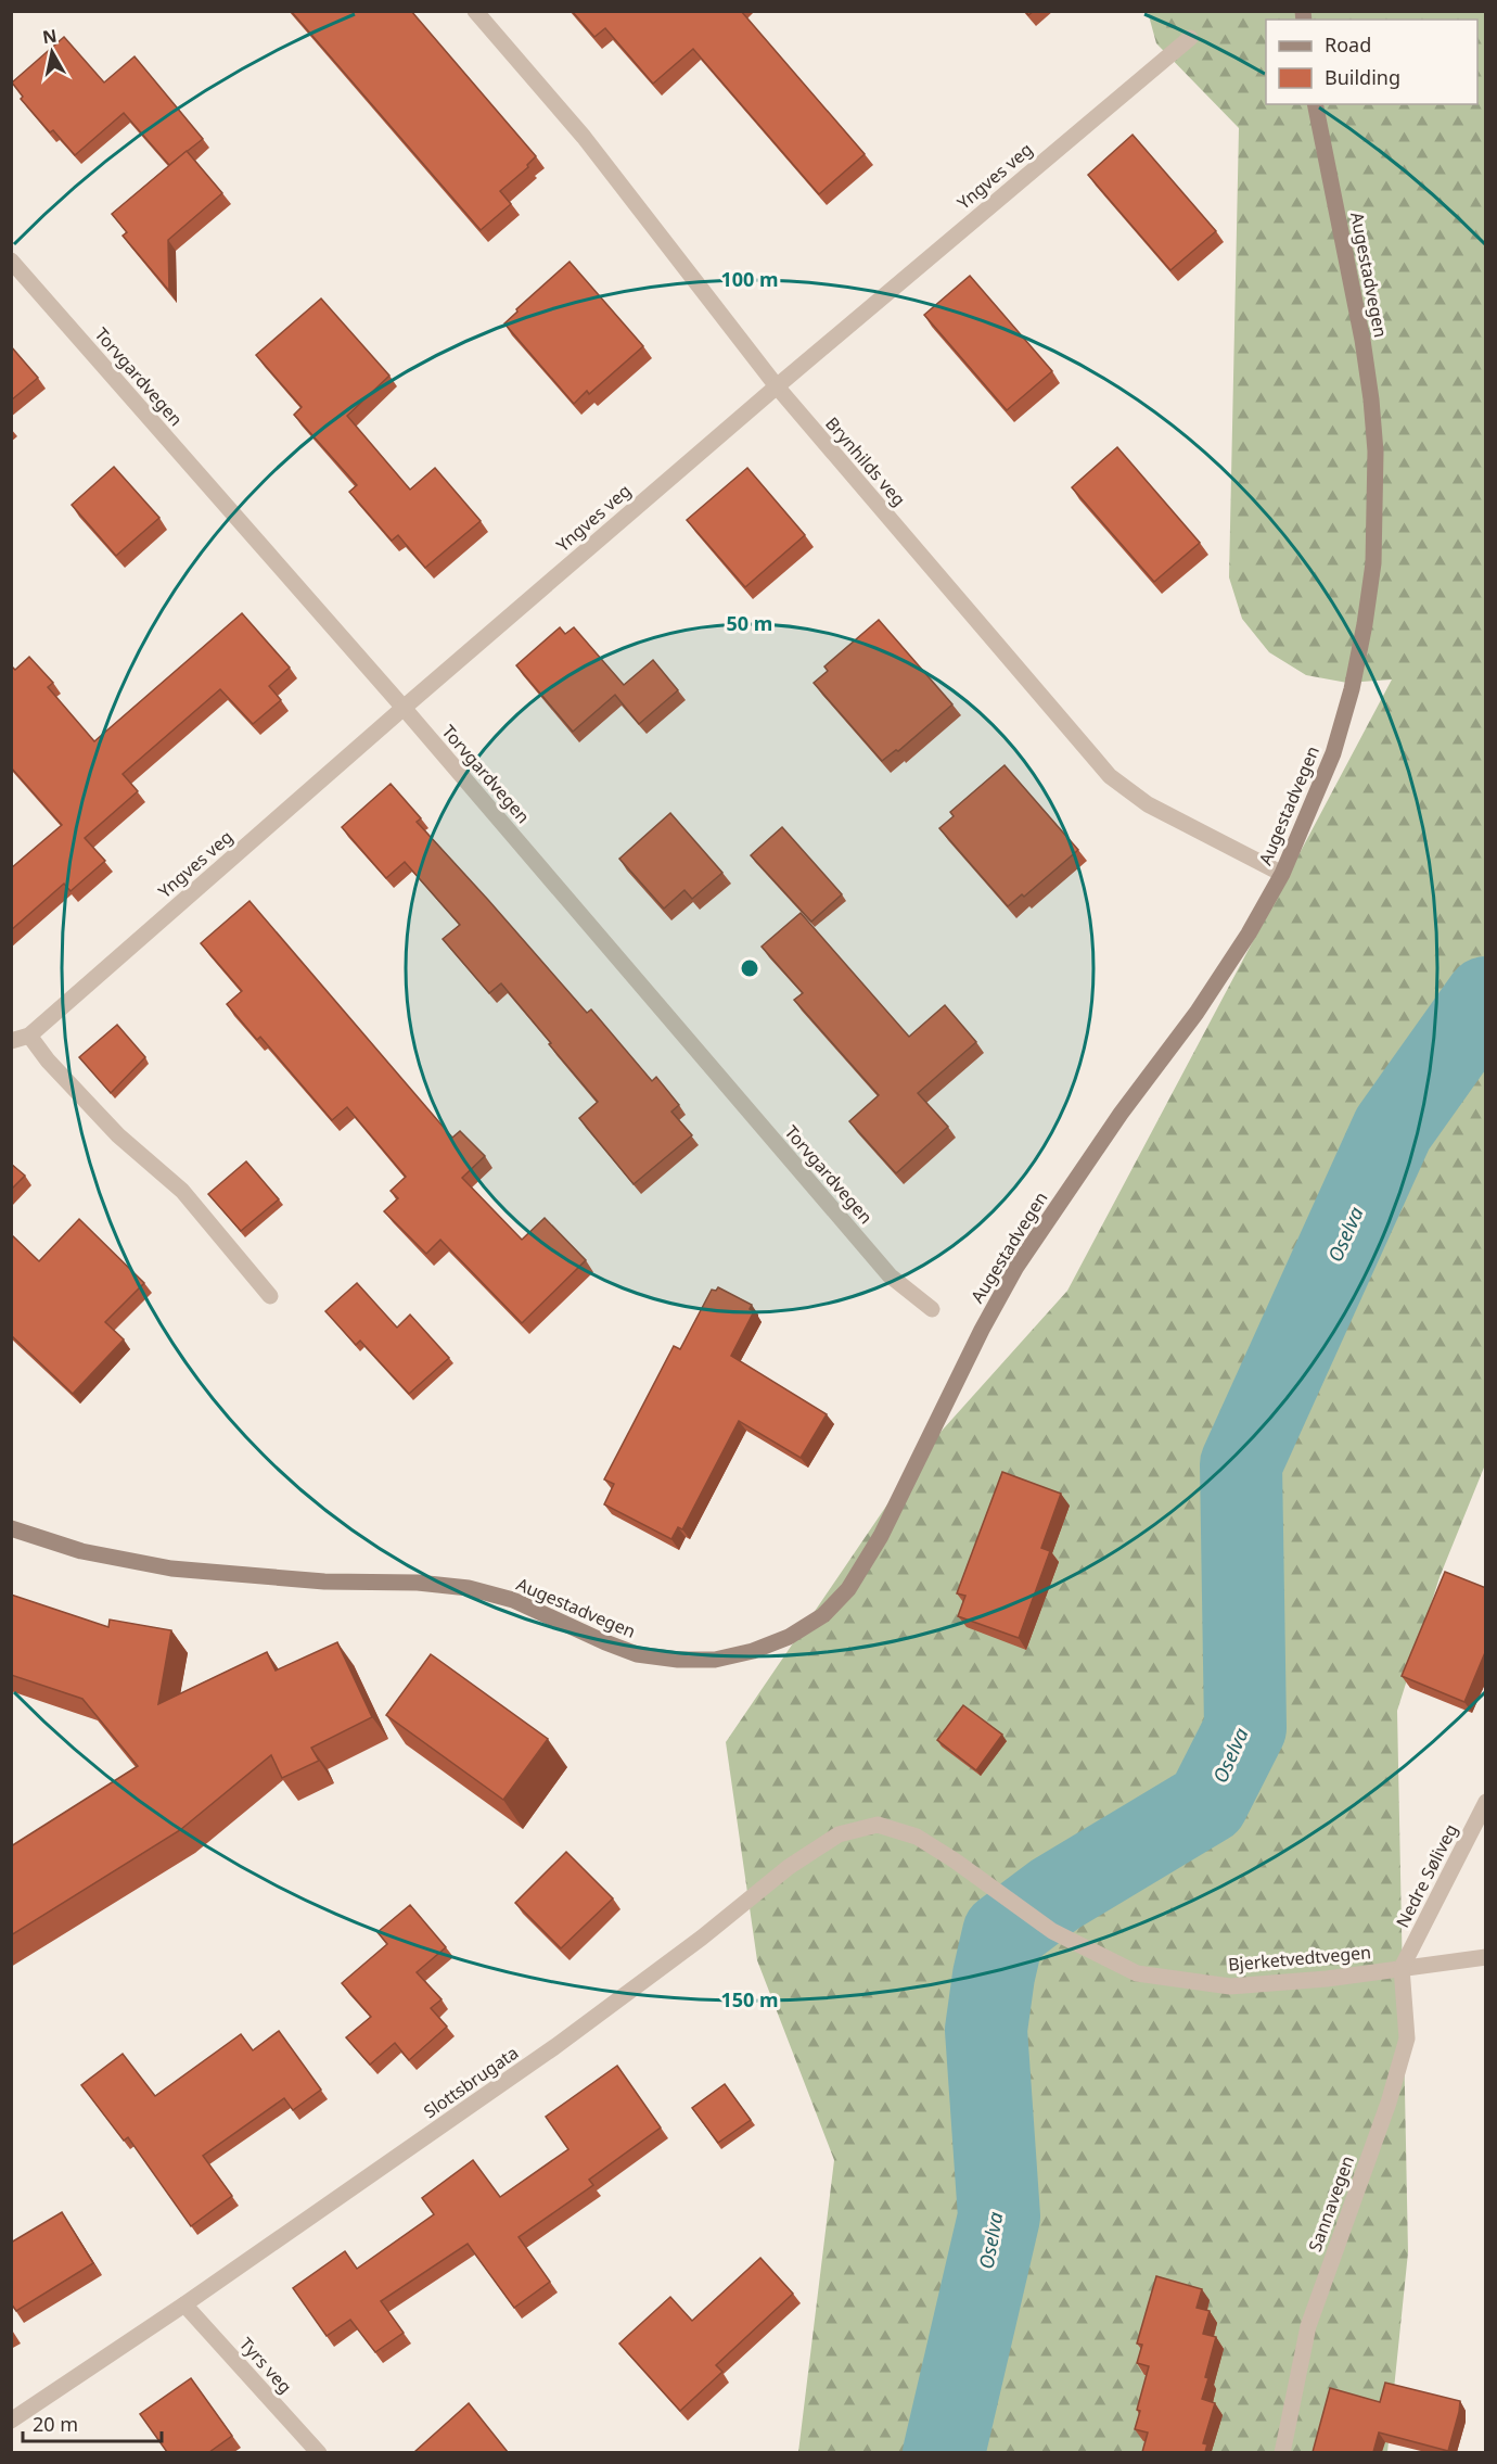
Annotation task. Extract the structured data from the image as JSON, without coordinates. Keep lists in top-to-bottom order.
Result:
{
  "streets": {
    "main road": ["Augestadvegen"],
    "street": [
      "Yngves veg",
      "Torvgardvegen",
      "Brynhilds veg",
      "Nedre Søliveg",
      "Bjerketvedtvegen",
      "Slottsbrugata",
      "Sannavegen",
      "Tyrs veg"
    ]
  },
  "crossings": [
    ["Yngves veg", "Torvgardvegen"],
    ["Yngves veg", "Brynhilds veg"],
    ["Augestadvegen", "Brynhilds veg"],
    ["Nedre Søliveg", "Bjerketvedtvegen"],
    ["Nedre Søliveg", "Sannavegen"],
    ["Bjerketvedtvegen", "Slottsbrugata"],
    ["Bjerketvedtvegen", "Sannavegen"],
    ["Slottsbrugata", "Tyrs veg"]
  ],
  "water": ["Oselva"],
  "legend": ["Road", "Building"],
  "scale_bar": "20 m",
  "north": "top",
  "rings": ["100 m", "50 m", "150 m"]
}
